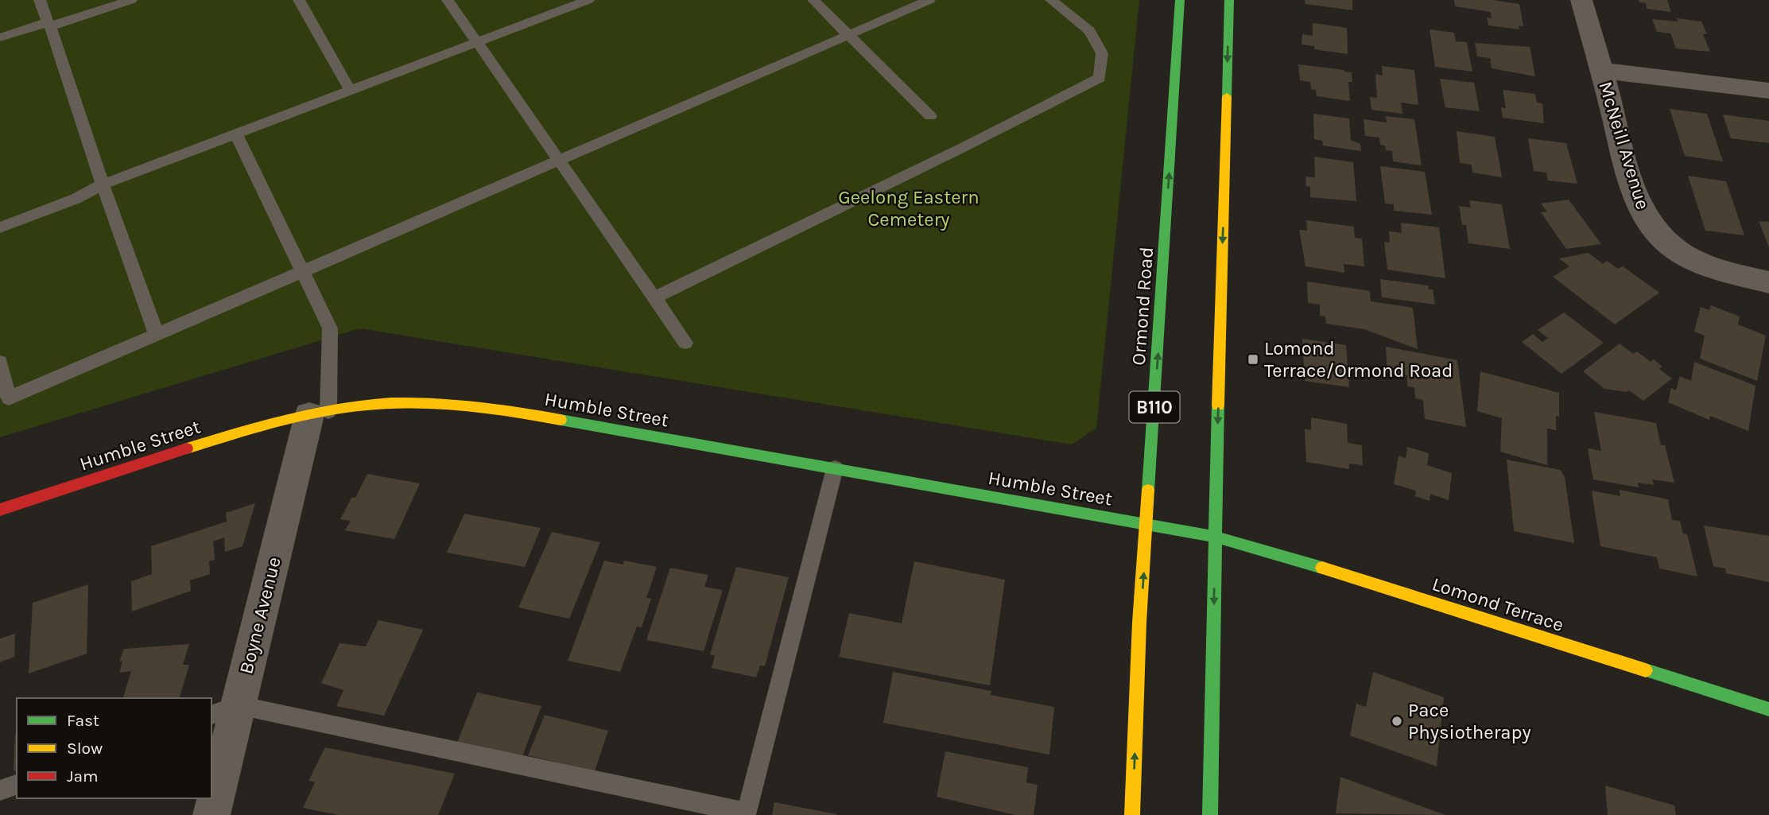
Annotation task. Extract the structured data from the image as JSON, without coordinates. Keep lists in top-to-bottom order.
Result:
{
  "streets": {
    "main road": [
      "Ormond Road",
      "B110",
      "Humble Street",
      "Lomond Terrace"
    ],
    "street": ["McNeill Avenue", "Boyne Avenue"]
  },
  "crossings": [
    ["Ormond Road", "Humble Street"],
    ["Humble Street", "Lomond Terrace"],
    ["Humble Street", "Boyne Avenue"]
  ],
  "parks": ["Geelong Eastern Cemetery"],
  "places": {
    "transit": ["Lomond Terrace/Ormond Road"],
    "other": ["Pace Physiotherapy"]
  },
  "legend": ["Fast", "Slow", "Jam"]
}
